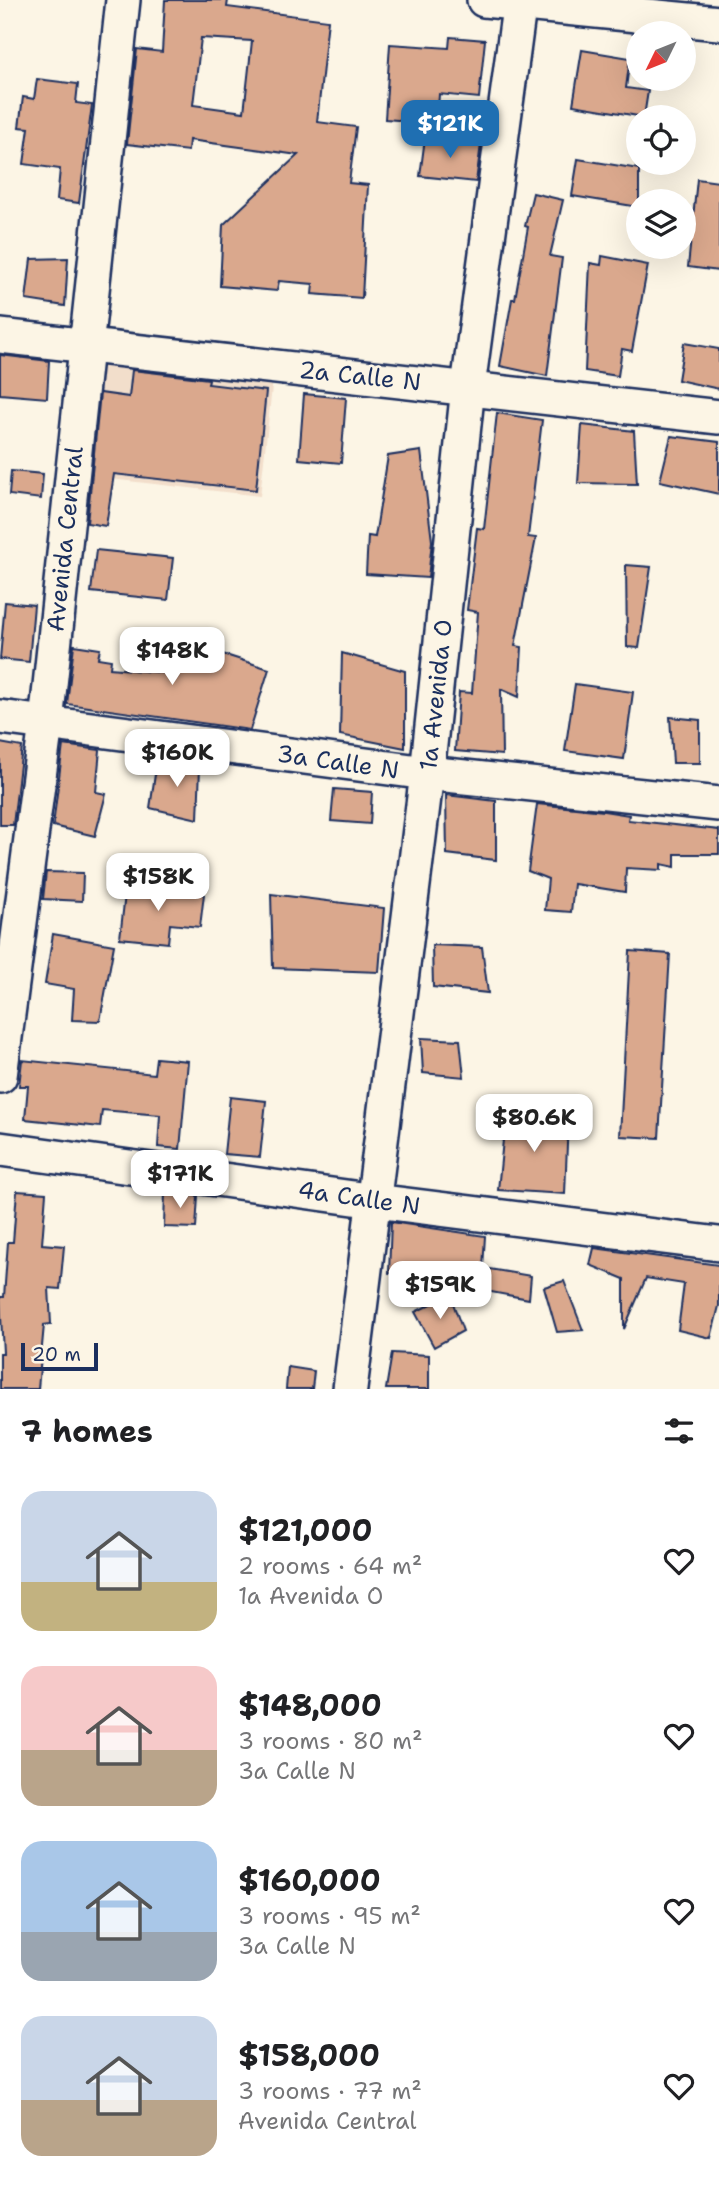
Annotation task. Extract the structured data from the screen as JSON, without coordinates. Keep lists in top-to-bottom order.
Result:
{
  "streets": {
    "street": [
      "2a Calle N",
      "Avenida Central",
      "1a Avenida O",
      "3a Calle N",
      "4a Calle N"
    ]
  },
  "crossings": [
    ["2a Calle N", "Avenida Central"],
    ["2a Calle N", "1a Avenida O"],
    ["Avenida Central", "3a Calle N"],
    ["1a Avenida O", "3a Calle N"],
    ["1a Avenida O", "4a Calle N"]
  ],
  "scale_bar": "20 m",
  "north": "bottom left",
  "page": {
    "price": [
      "$121K",
      "$148K",
      "$160K",
      "$158K",
      "$80.6K",
      "$171K",
      "$159K"
    ],
    "scale": "20 m",
    "heading": "7 homes",
    "list": [
      {
        "name": "$121,000",
        "note": "2 rooms · 64 m² · 1a Avenida O"
      },
      {
        "name": "$148,000",
        "note": "3 rooms · 80 m² · 3a Calle N"
      },
      {
        "name": "$160,000",
        "note": "3 rooms · 95 m² · 3a Calle N"
      },
      {
        "name": "$158,000",
        "note": "3 rooms · 77 m² · Avenida Central"
      }
    ]
  }
}
